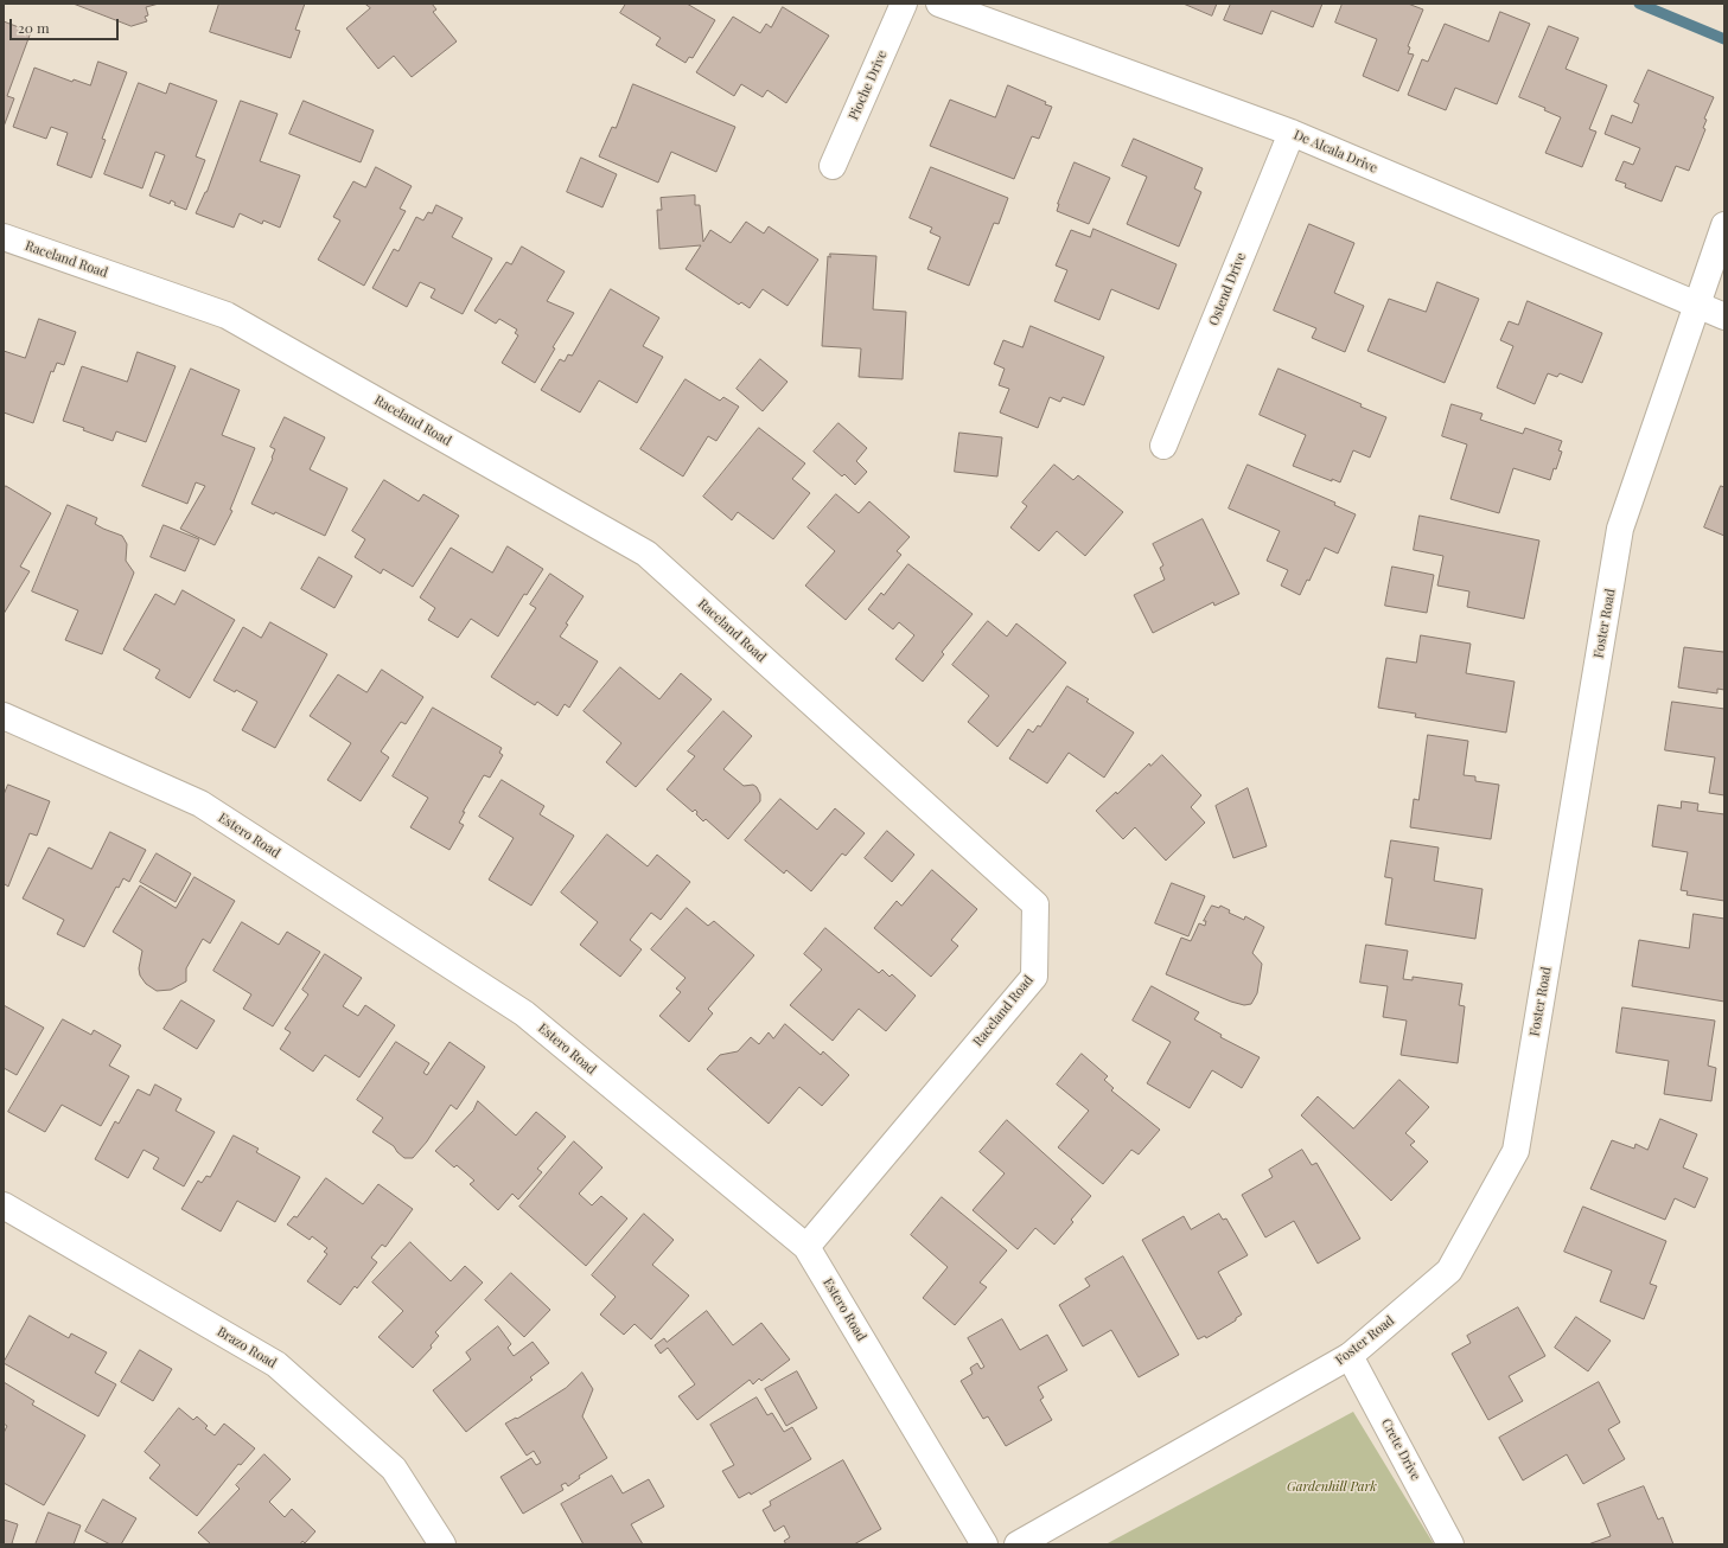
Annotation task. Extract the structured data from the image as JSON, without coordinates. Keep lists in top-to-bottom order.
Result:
{
  "streets": {
    "street": [
      "Pioche Drive",
      "De Alcala Drive",
      "Raceland Road",
      "Ostend Drive",
      "Foster Road",
      "Estero Road",
      "Brazo Road",
      "Crete Drive"
    ]
  },
  "crossings": [
    ["De Alcala Drive", "Ostend Drive"],
    ["De Alcala Drive", "Foster Road"],
    ["Raceland Road", "Estero Road"],
    ["Foster Road", "Crete Drive"]
  ],
  "parks": ["Gardenhill Park"],
  "scale_bar": "20 m"
}
